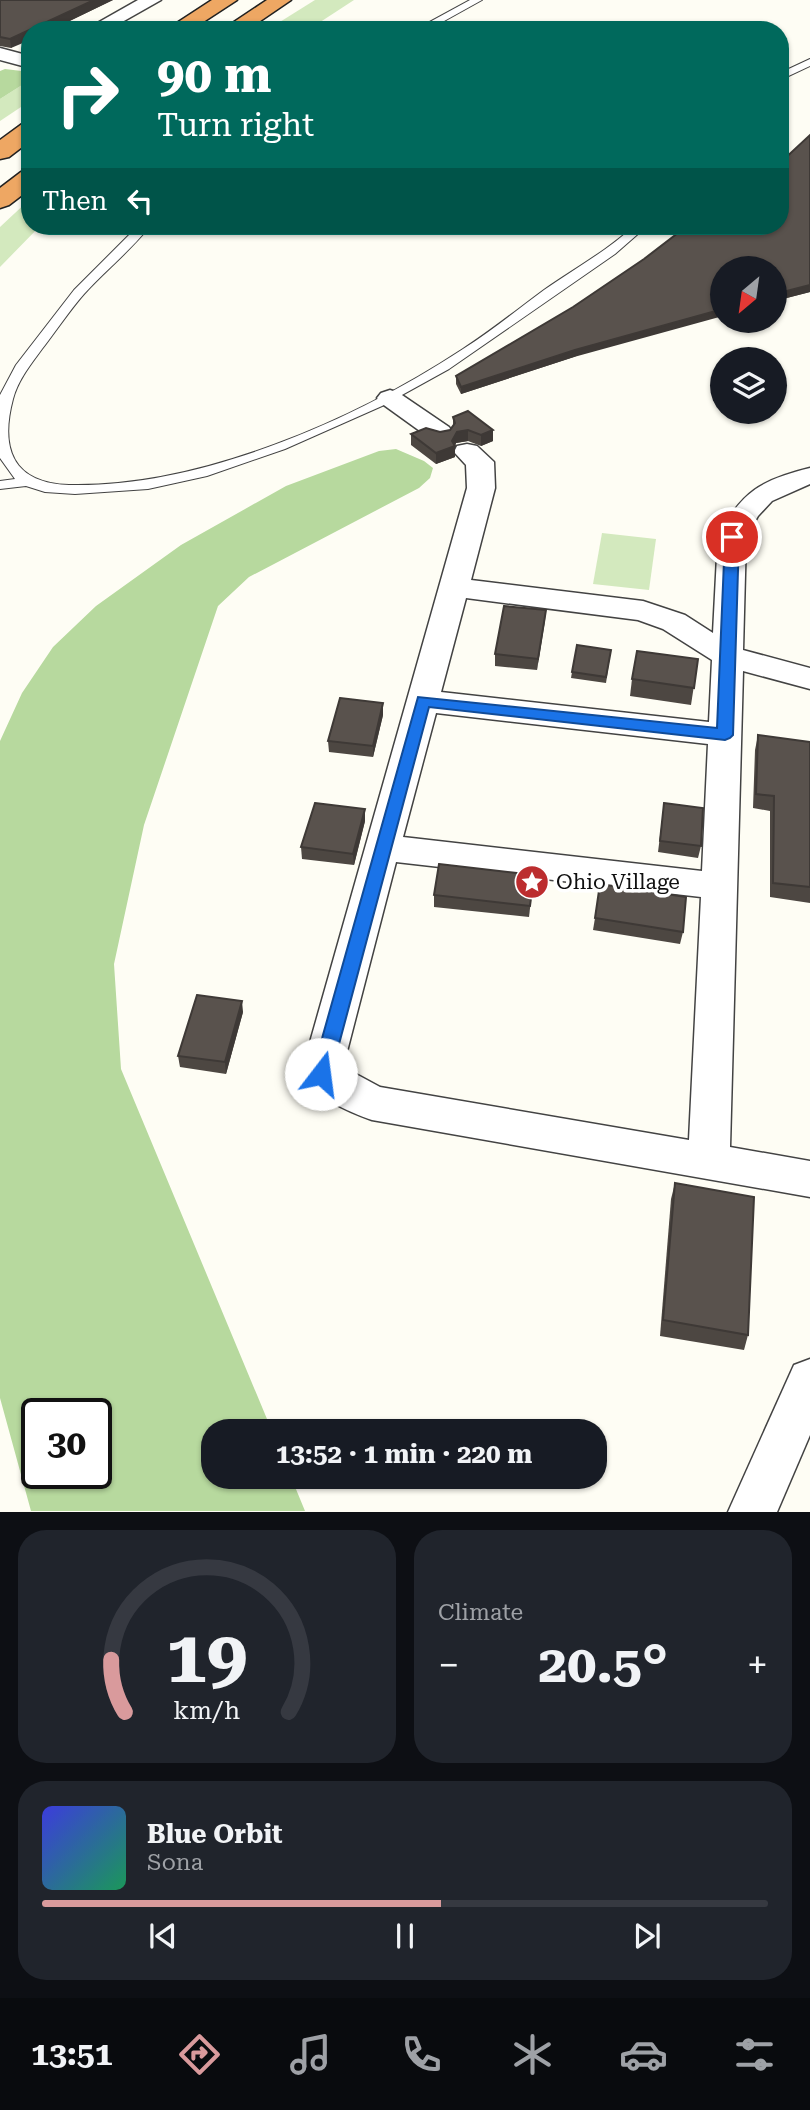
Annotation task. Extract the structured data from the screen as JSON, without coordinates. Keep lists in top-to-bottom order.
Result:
{
  "places": {
    "place": ["Ohio Village"]
  },
  "north": "bottom left",
  "page": {
    "turn": ["90 m", "Turn right"],
    "then": "Then",
    "limit": "30",
    "trip": "13:52 · 1 min · 220 m",
    "tile": "Climate",
    "heat": ["−", "20.5°", "+"],
    "song": ["Blue Orbit", "Sona"],
    "tabs": "13:51",
    "gauge": ["19", "km/h"]
  }
}
